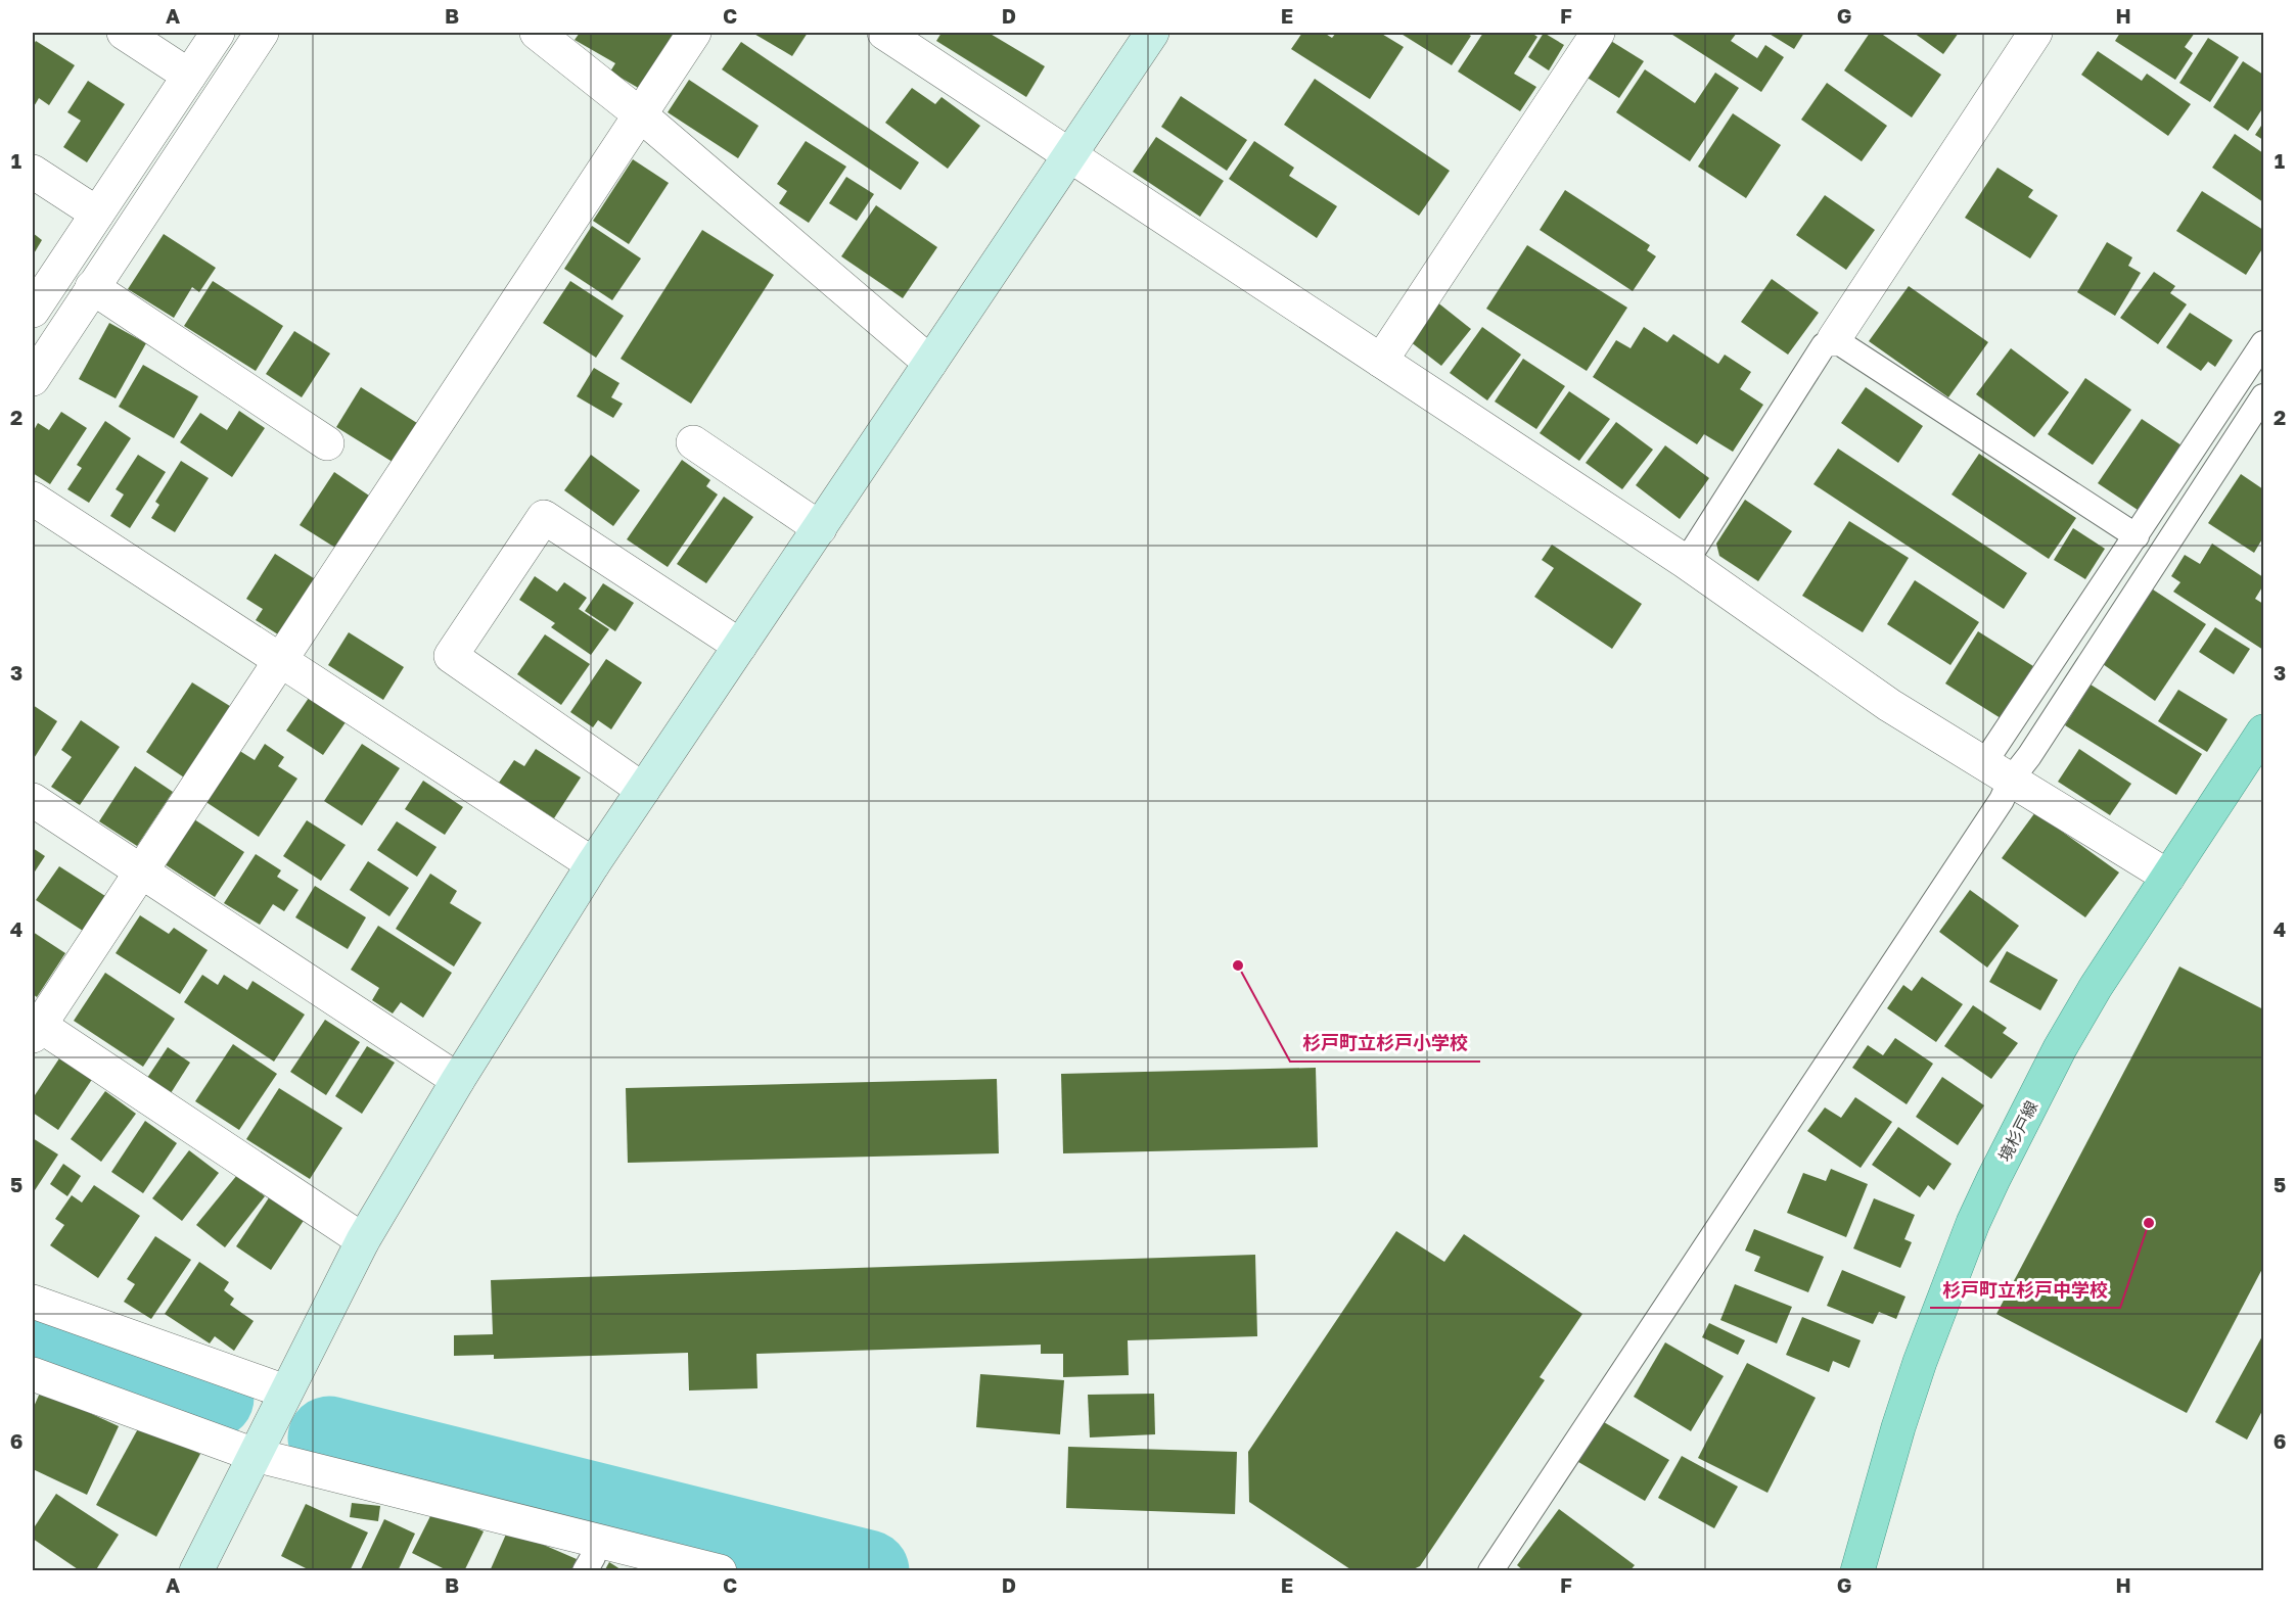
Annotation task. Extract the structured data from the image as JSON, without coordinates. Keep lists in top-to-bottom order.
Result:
{
  "streets": {
    "main road": ["境杉戸線"]
  },
  "places": ["杉戸町立杉戸小学校", "杉戸町立杉戸中学校"],
  "grid": {
    "columns": [
      "A",
      "B",
      "C",
      "D",
      "E",
      "F",
      "G",
      "H"
    ],
    "rows": [
      "1",
      "2",
      "3",
      "4",
      "5",
      "6"
    ]
  }
}
